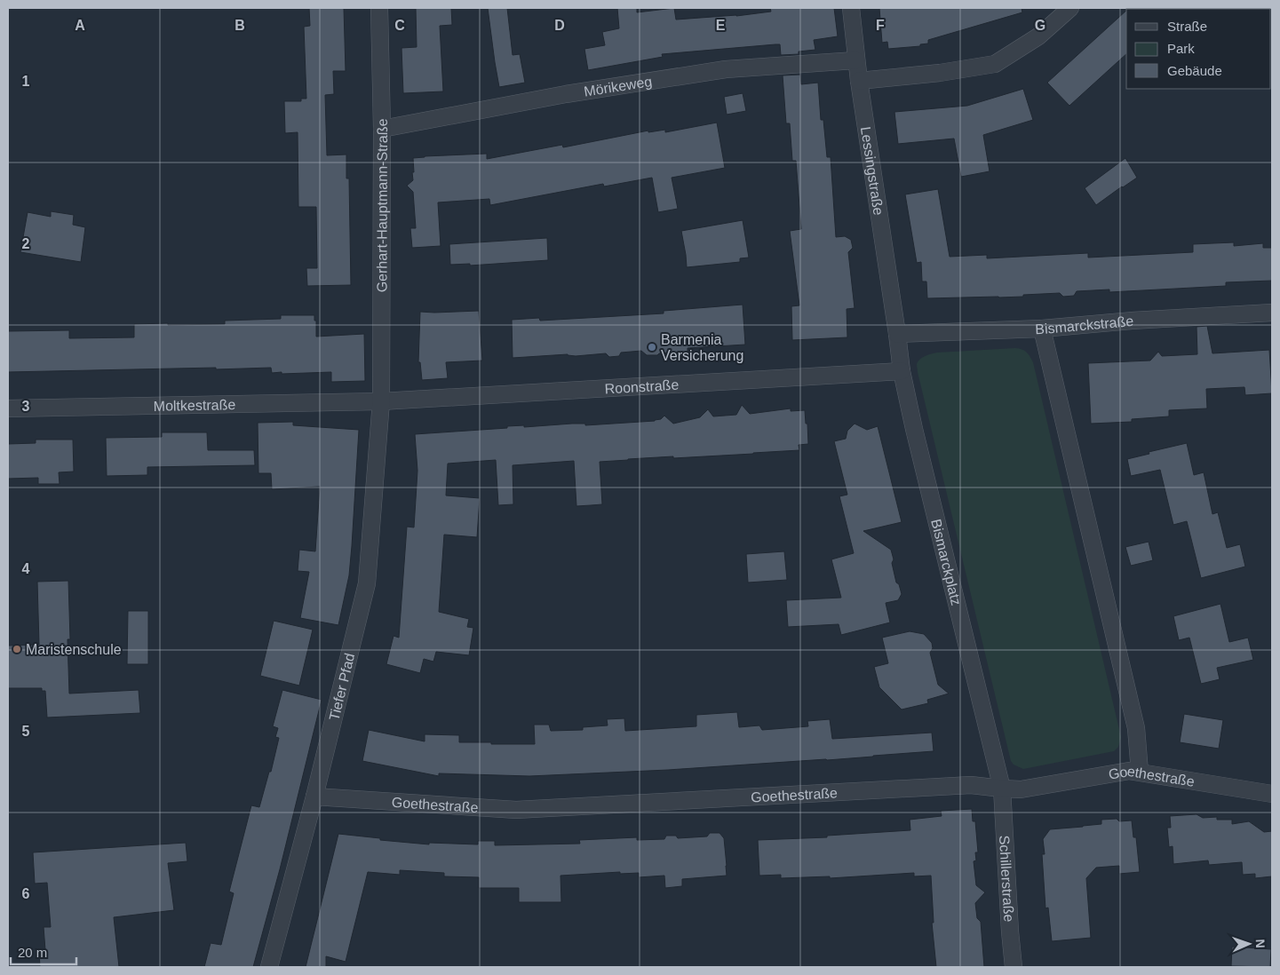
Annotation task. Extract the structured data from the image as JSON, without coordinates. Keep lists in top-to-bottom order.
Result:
{
  "streets": {
    "street": [
      "Mörikeweg",
      "Lessingstraße",
      "Gerhart-Hauptmann-Straße",
      "Bismarckstraße",
      "Roonstraße",
      "Moltkestraße",
      "Bismarckplatz",
      "Tiefer Pfad",
      "Goethestraße",
      "Schillerstraße"
    ]
  },
  "crossings": [
    ["Mörikeweg", "Lessingstraße"],
    ["Mörikeweg", "Gerhart-Hauptmann-Straße"],
    ["Lessingstraße", "Bismarckstraße"],
    ["Lessingstraße", "Bismarckplatz"],
    ["Gerhart-Hauptmann-Straße", "Roonstraße"],
    ["Gerhart-Hauptmann-Straße", "Moltkestraße"],
    ["Gerhart-Hauptmann-Straße", "Tiefer Pfad"],
    ["Bismarckstraße", "Bismarckplatz"],
    ["Roonstraße", "Moltkestraße"],
    ["Roonstraße", "Bismarckplatz"],
    ["Roonstraße", "Tiefer Pfad"],
    ["Moltkestraße", "Tiefer Pfad"],
    ["Bismarckplatz", "Goethestraße"],
    ["Bismarckplatz", "Schillerstraße"],
    ["Tiefer Pfad", "Goethestraße"],
    ["Goethestraße", "Schillerstraße"]
  ],
  "places": ["Barmenia Versicherung", "Maristenschule"],
  "legend": ["Straße", "Park", "Gebäude"],
  "scale_bar": "20 m",
  "north": "right",
  "grid": {
    "columns": [
      "A",
      "B",
      "C",
      "D",
      "E",
      "F",
      "G"
    ],
    "rows": [
      "1",
      "2",
      "3",
      "4",
      "5",
      "6"
    ]
  }
}
